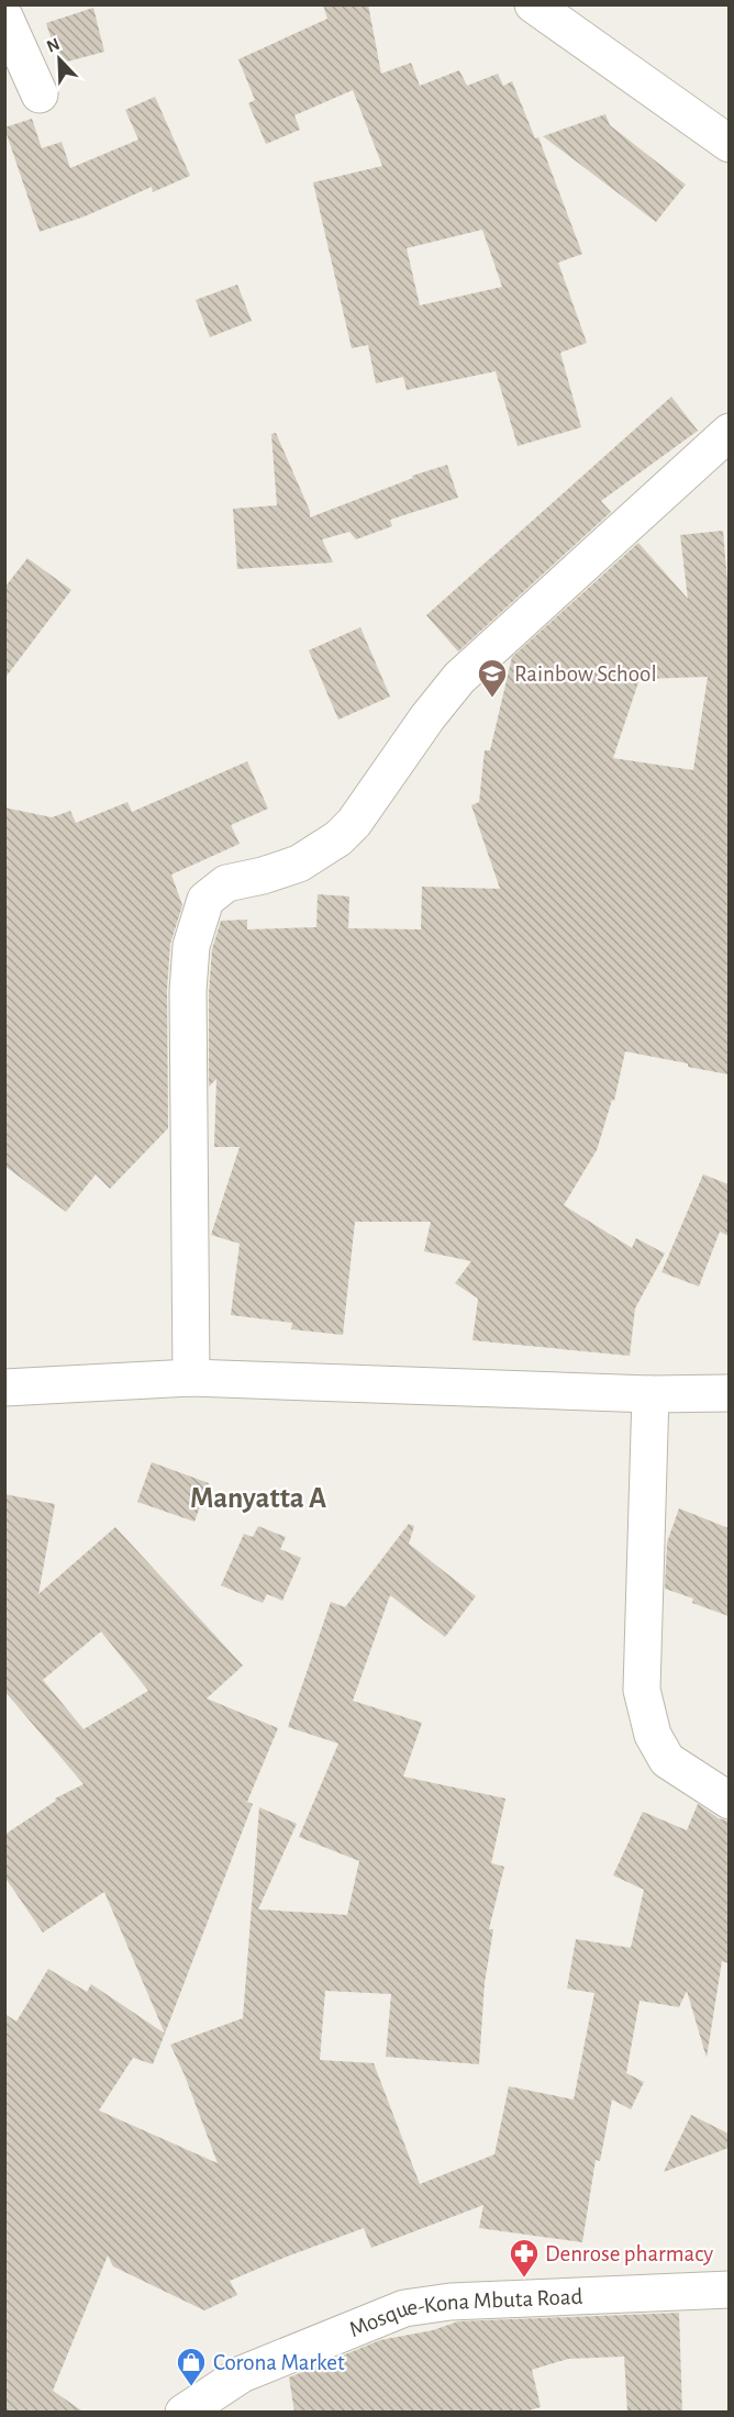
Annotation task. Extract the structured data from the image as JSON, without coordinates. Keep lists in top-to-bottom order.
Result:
{
  "streets": {
    "street": ["Mosque-Kona Mbuta Road"]
  },
  "districts": ["Manyatta A"],
  "places": {
    "school or university": ["Rainbow School"],
    "pharmacy": ["Denrose pharmacy"],
    "shop": ["Corona Market"]
  },
  "north": "top left"
}
